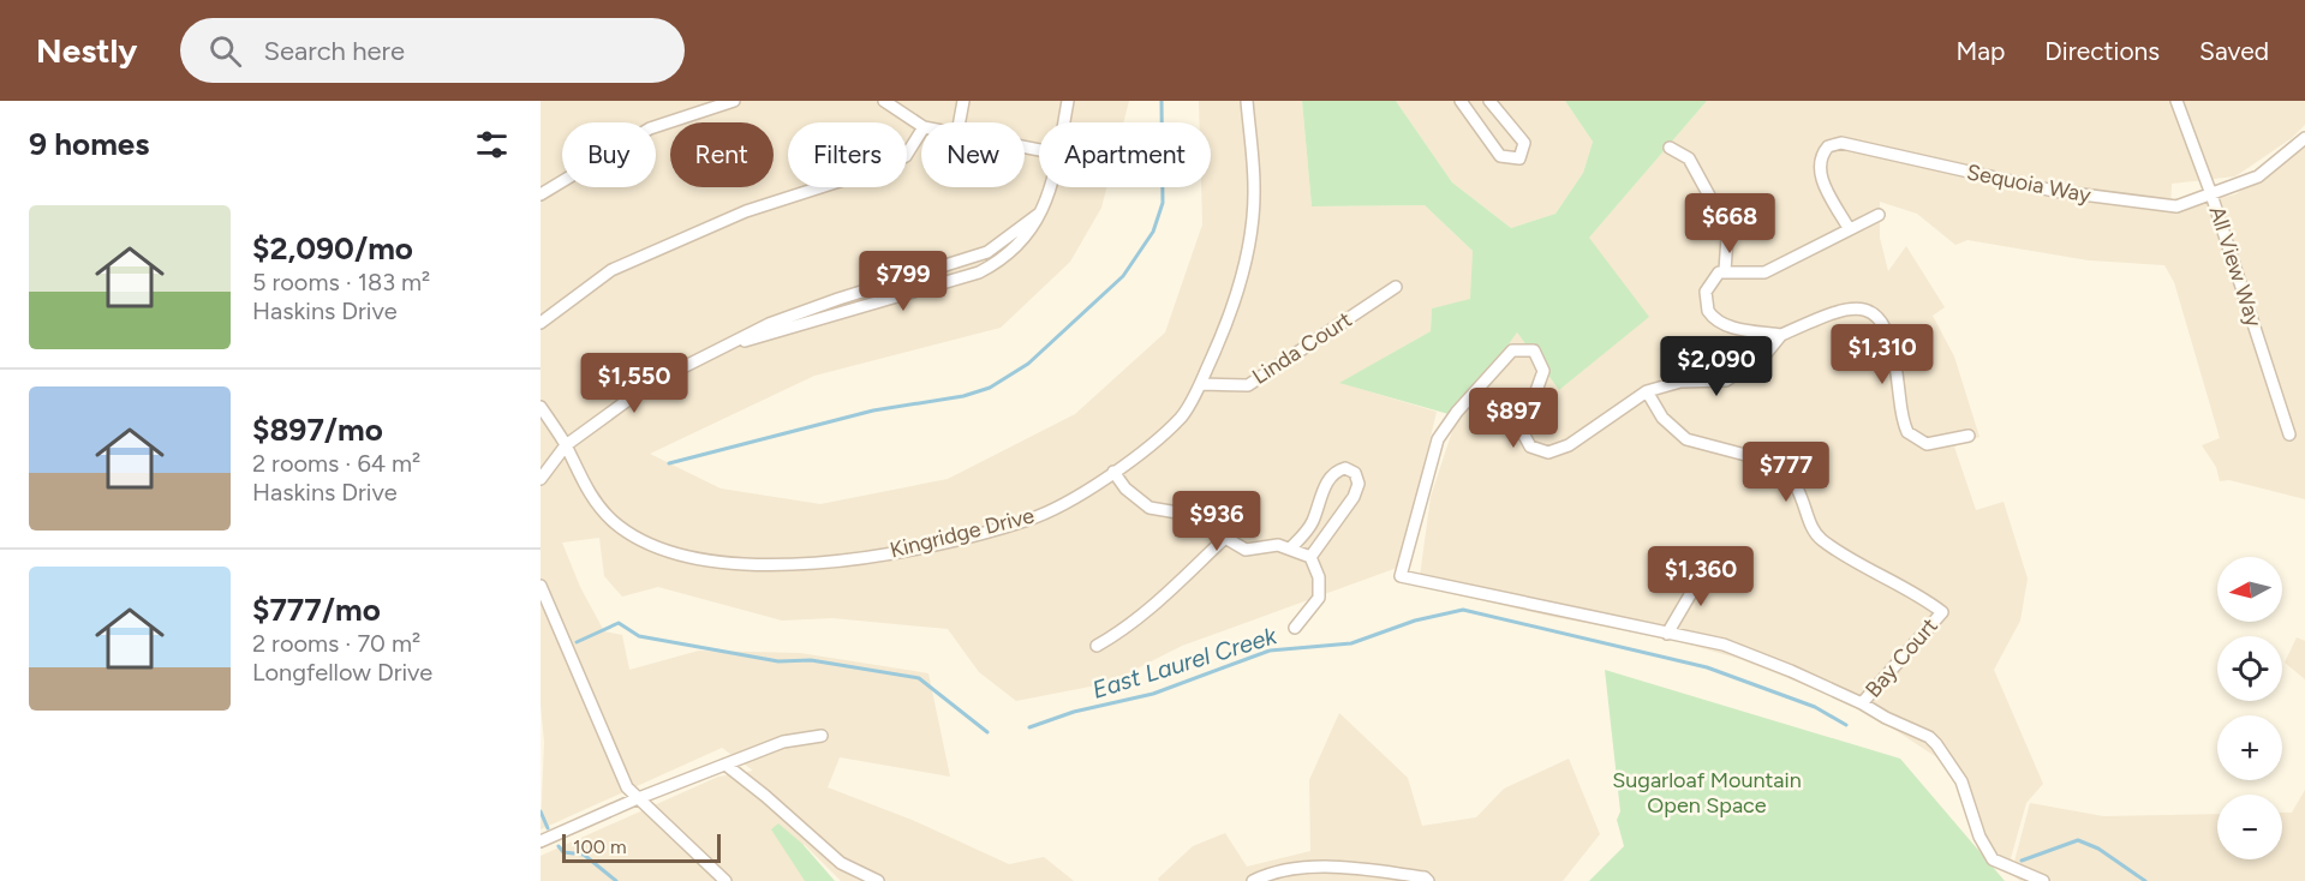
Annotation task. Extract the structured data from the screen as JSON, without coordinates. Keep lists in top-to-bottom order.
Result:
{
  "streets": {
    "street": [
      "Sequoia Way",
      "All View Way",
      "Linda Court",
      "Kingridge Drive",
      "Bay Court"
    ]
  },
  "crossings": [
    ["Sequoia Way", "All View Way"],
    ["Linda Court", "Kingridge Drive"]
  ],
  "water": ["East Laurel Creek"],
  "parks": ["Sugarloaf Mountain Open Space"],
  "scale_bar": "100 m",
  "north": "left",
  "page": {
    "header": "Nestly",
    "search": "Search here",
    "nav": ["Map", "Directions", "Saved"],
    "heading": "9 homes",
    "chip": [
      "Buy",
      "Rent",
      "Filters",
      "New",
      "Apartment"
    ],
    "list": [
      {
        "name": "$2,090/mo",
        "note": "5 rooms · 183 m² · Haskins Drive"
      },
      {
        "name": "$897/mo",
        "note": "2 rooms · 64 m² · Haskins Drive"
      },
      {
        "name": "$777/mo",
        "note": "2 rooms · 70 m² · Longfellow Drive"
      }
    ],
    "price": [
      "$668",
      "$799",
      "$1,310",
      "$2,090",
      "$1,550",
      "$897",
      "$777",
      "$936",
      "$1,360"
    ],
    "map_buttons": ["+", "−"],
    "scale": "100 m"
  }
}
